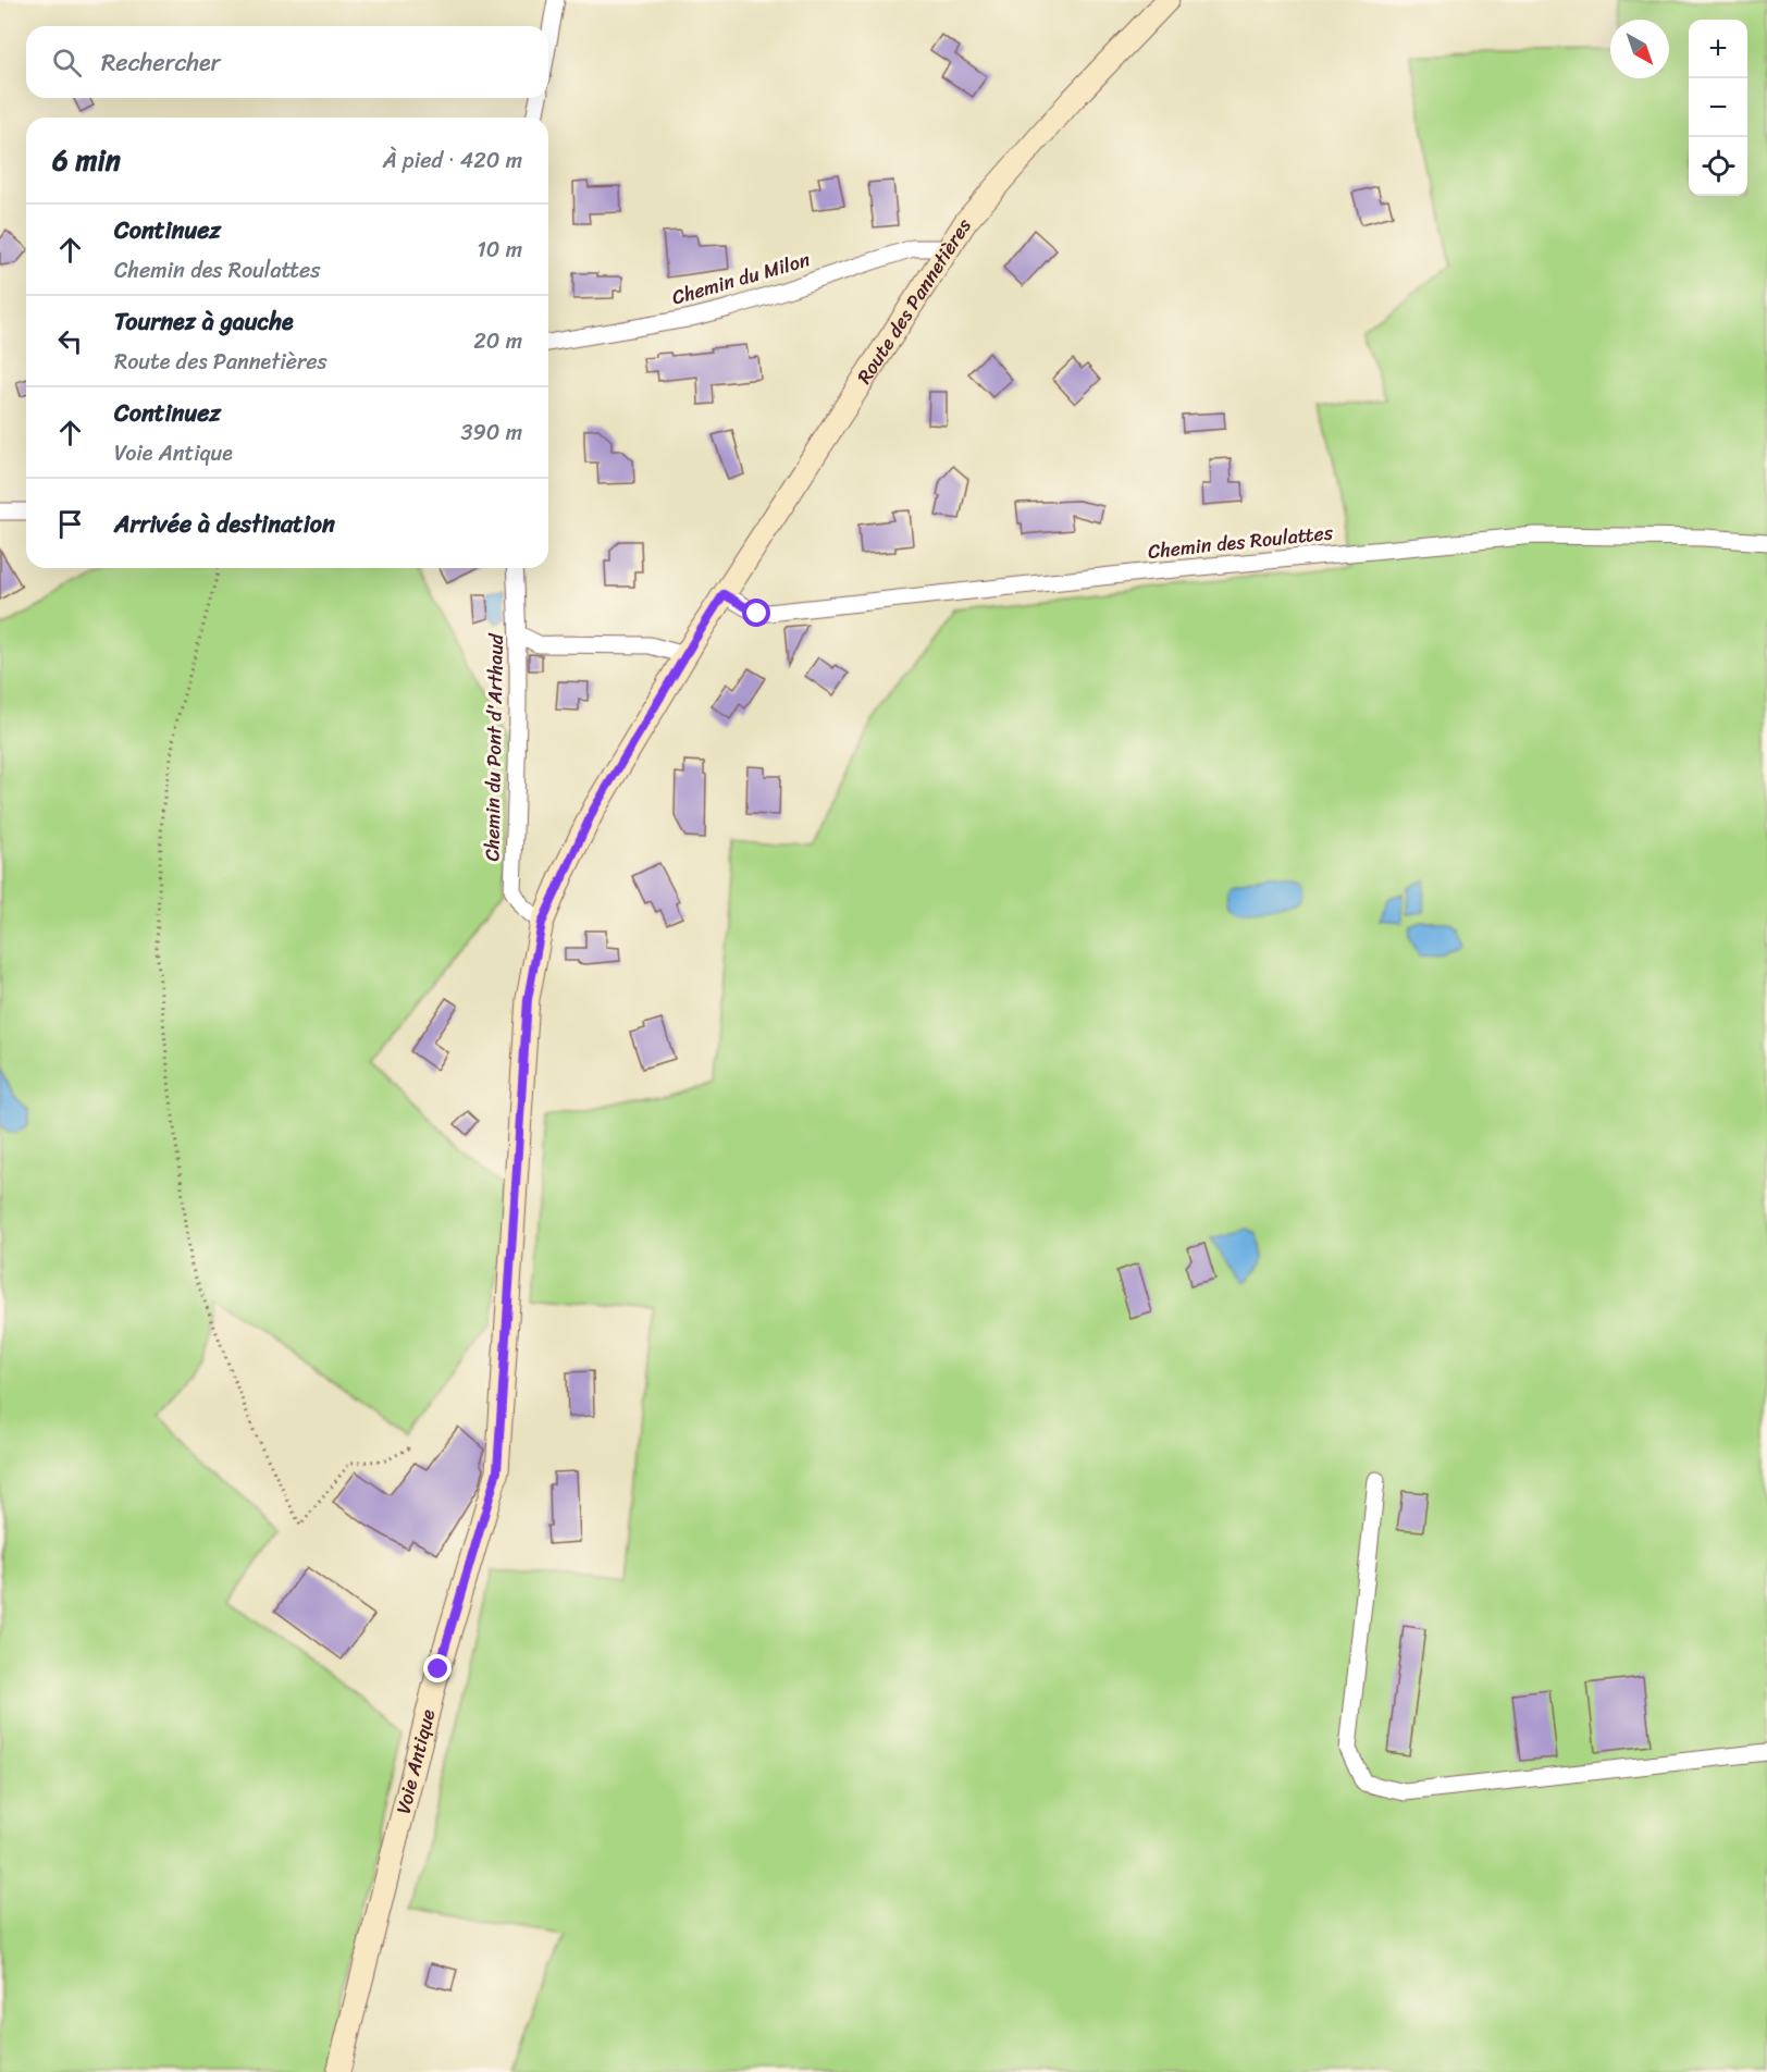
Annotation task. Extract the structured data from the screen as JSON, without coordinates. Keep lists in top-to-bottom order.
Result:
{
  "streets": {
    "street": [
      "Chemin du Milon",
      "Route des Pannetières",
      "Chemin des Roulattes",
      "Chemin du Pont d'Arthaud",
      "Voie Antique"
    ]
  },
  "crossings": [
    ["Chemin du Milon", "Route des Pannetières"],
    ["Route des Pannetières", "Chemin des Roulattes"],
    ["Route des Pannetières", "Voie Antique"],
    ["Chemin du Pont d'Arthaud", "Voie Antique"]
  ],
  "north": "bottom right",
  "page": {
    "map_buttons": ["+", "−"],
    "search": "Rechercher",
    "heading": ["6 min", "À pied · 420 m"],
    "list": [
      ["Continuez", "Chemin des Roulattes", "10 m"],
      ["Tournez à gauche", "Route des Pannetières", "20 m"],
      ["Continuez", "Voie Antique", "390 m"],
      "Arrivée à destination"
    ]
  }
}
